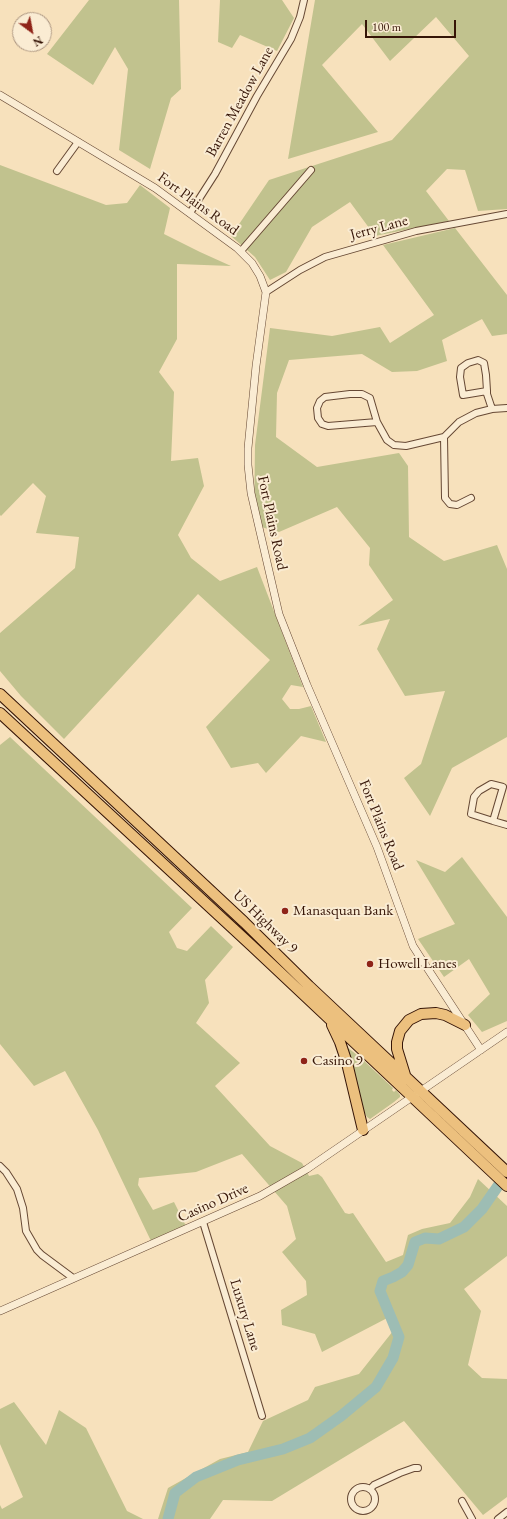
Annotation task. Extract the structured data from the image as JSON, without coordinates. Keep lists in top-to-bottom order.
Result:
{
  "streets": {
    "highway": ["US Highway 9"],
    "street": [
      "Barren Meadow Lane",
      "Fort Plains Road",
      "Jerry Lane",
      "Casino Drive",
      "Luxury Lane"
    ]
  },
  "crossings": [
    ["Barren Meadow Lane", "Fort Plains Road"],
    ["Fort Plains Road", "Jerry Lane"],
    ["Fort Plains Road", "US Highway 9"],
    ["Fort Plains Road", "Casino Drive"],
    ["US Highway 9", "Casino Drive"],
    ["Casino Drive", "Luxury Lane"]
  ],
  "places": ["Manasquan Bank", "Howell Lanes", "Casino 9"],
  "scale_bar": "100 m",
  "north": "bottom right"
}
